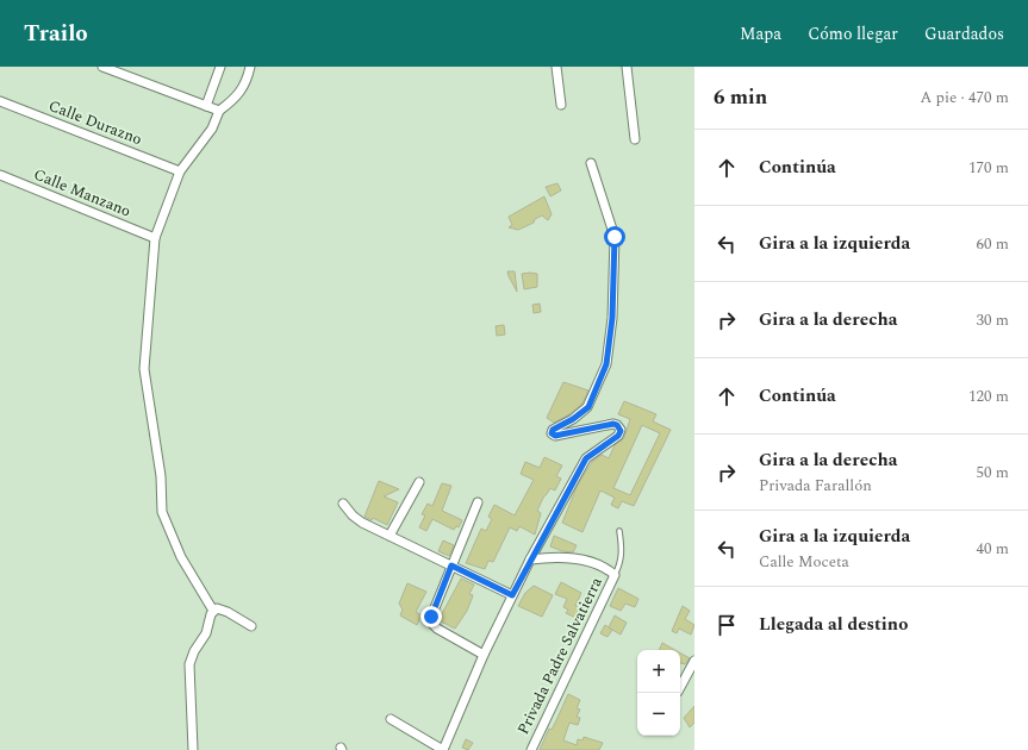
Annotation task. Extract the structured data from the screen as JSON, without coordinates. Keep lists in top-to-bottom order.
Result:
{
  "streets": {
    "street": ["Calle Durazno", "Calle Manzano", "Privada Padre Salvatierra"]
  },
  "page": {
    "header": "Trailo",
    "nav": ["Mapa", "Cómo llegar", "Guardados"],
    "heading": ["6 min", "A pie · 470 m"],
    "list": [
      ["Continúa", "170 m"],
      ["Gira a la izquierda", "60 m"],
      ["Gira a la derecha", "30 m"],
      ["Continúa", "120 m"],
      ["Gira a la derecha", "Privada Farallón", "50 m"],
      ["Gira a la izquierda", "Calle Moceta", "40 m"],
      "Llegada al destino"
    ],
    "map_buttons": ["+", "−"]
  }
}
